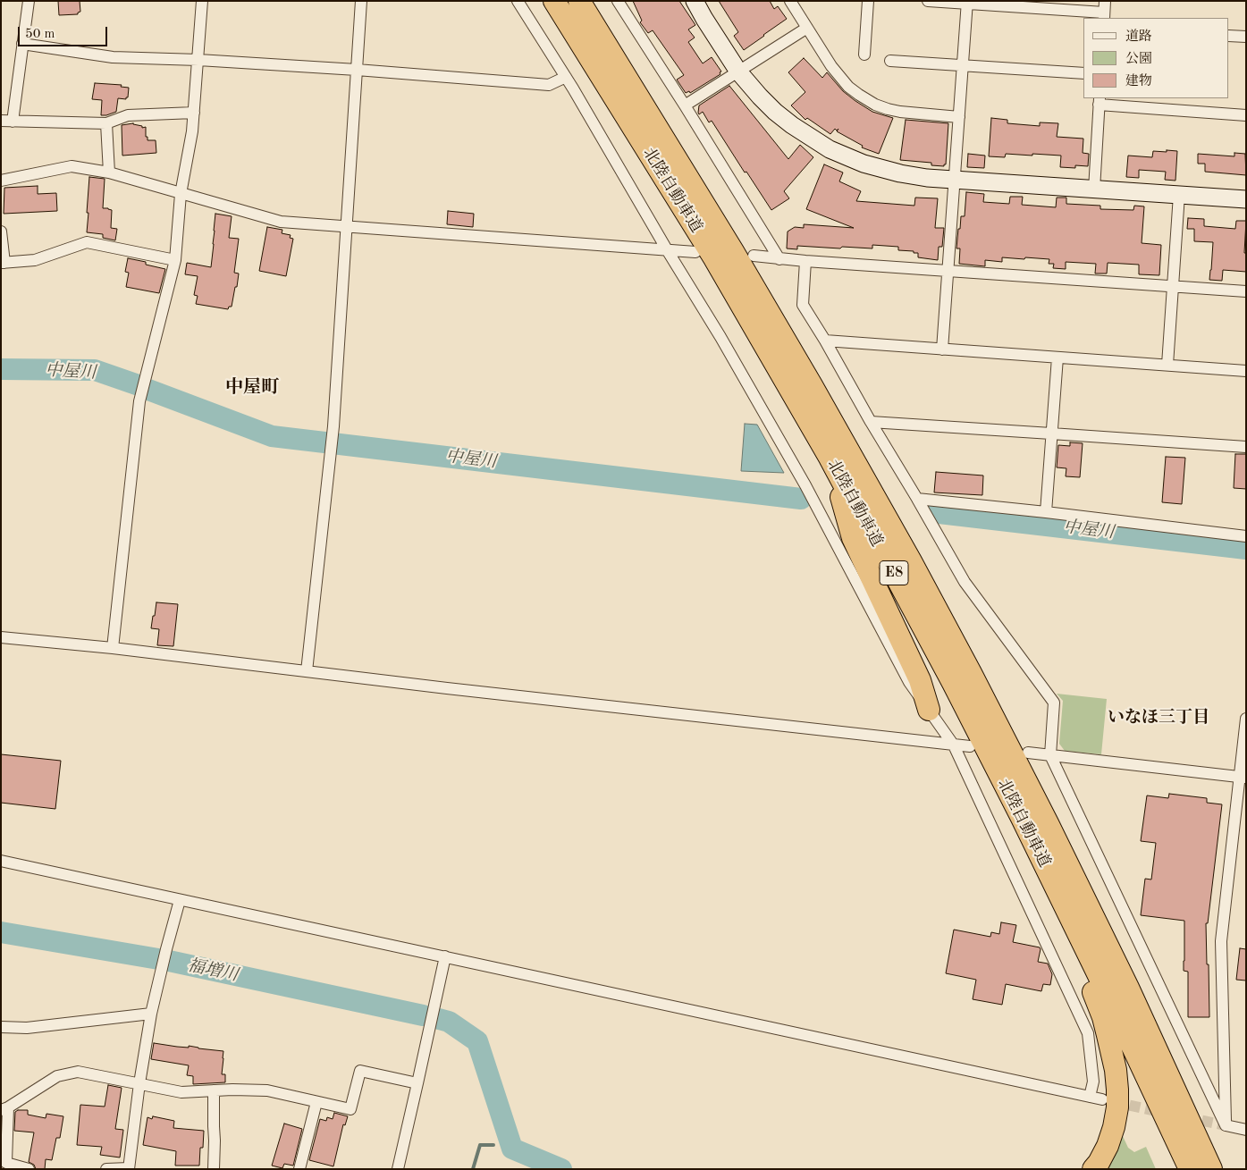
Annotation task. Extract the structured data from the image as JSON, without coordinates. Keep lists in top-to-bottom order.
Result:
{
  "streets": {
    "highway": ["北陸自動車道", "E8"]
  },
  "districts": ["中屋町", "いなほ三丁目"],
  "water": ["中屋川", "福増川"],
  "legend": ["道路", "公園", "建物"],
  "scale_bar": "50 m"
}
